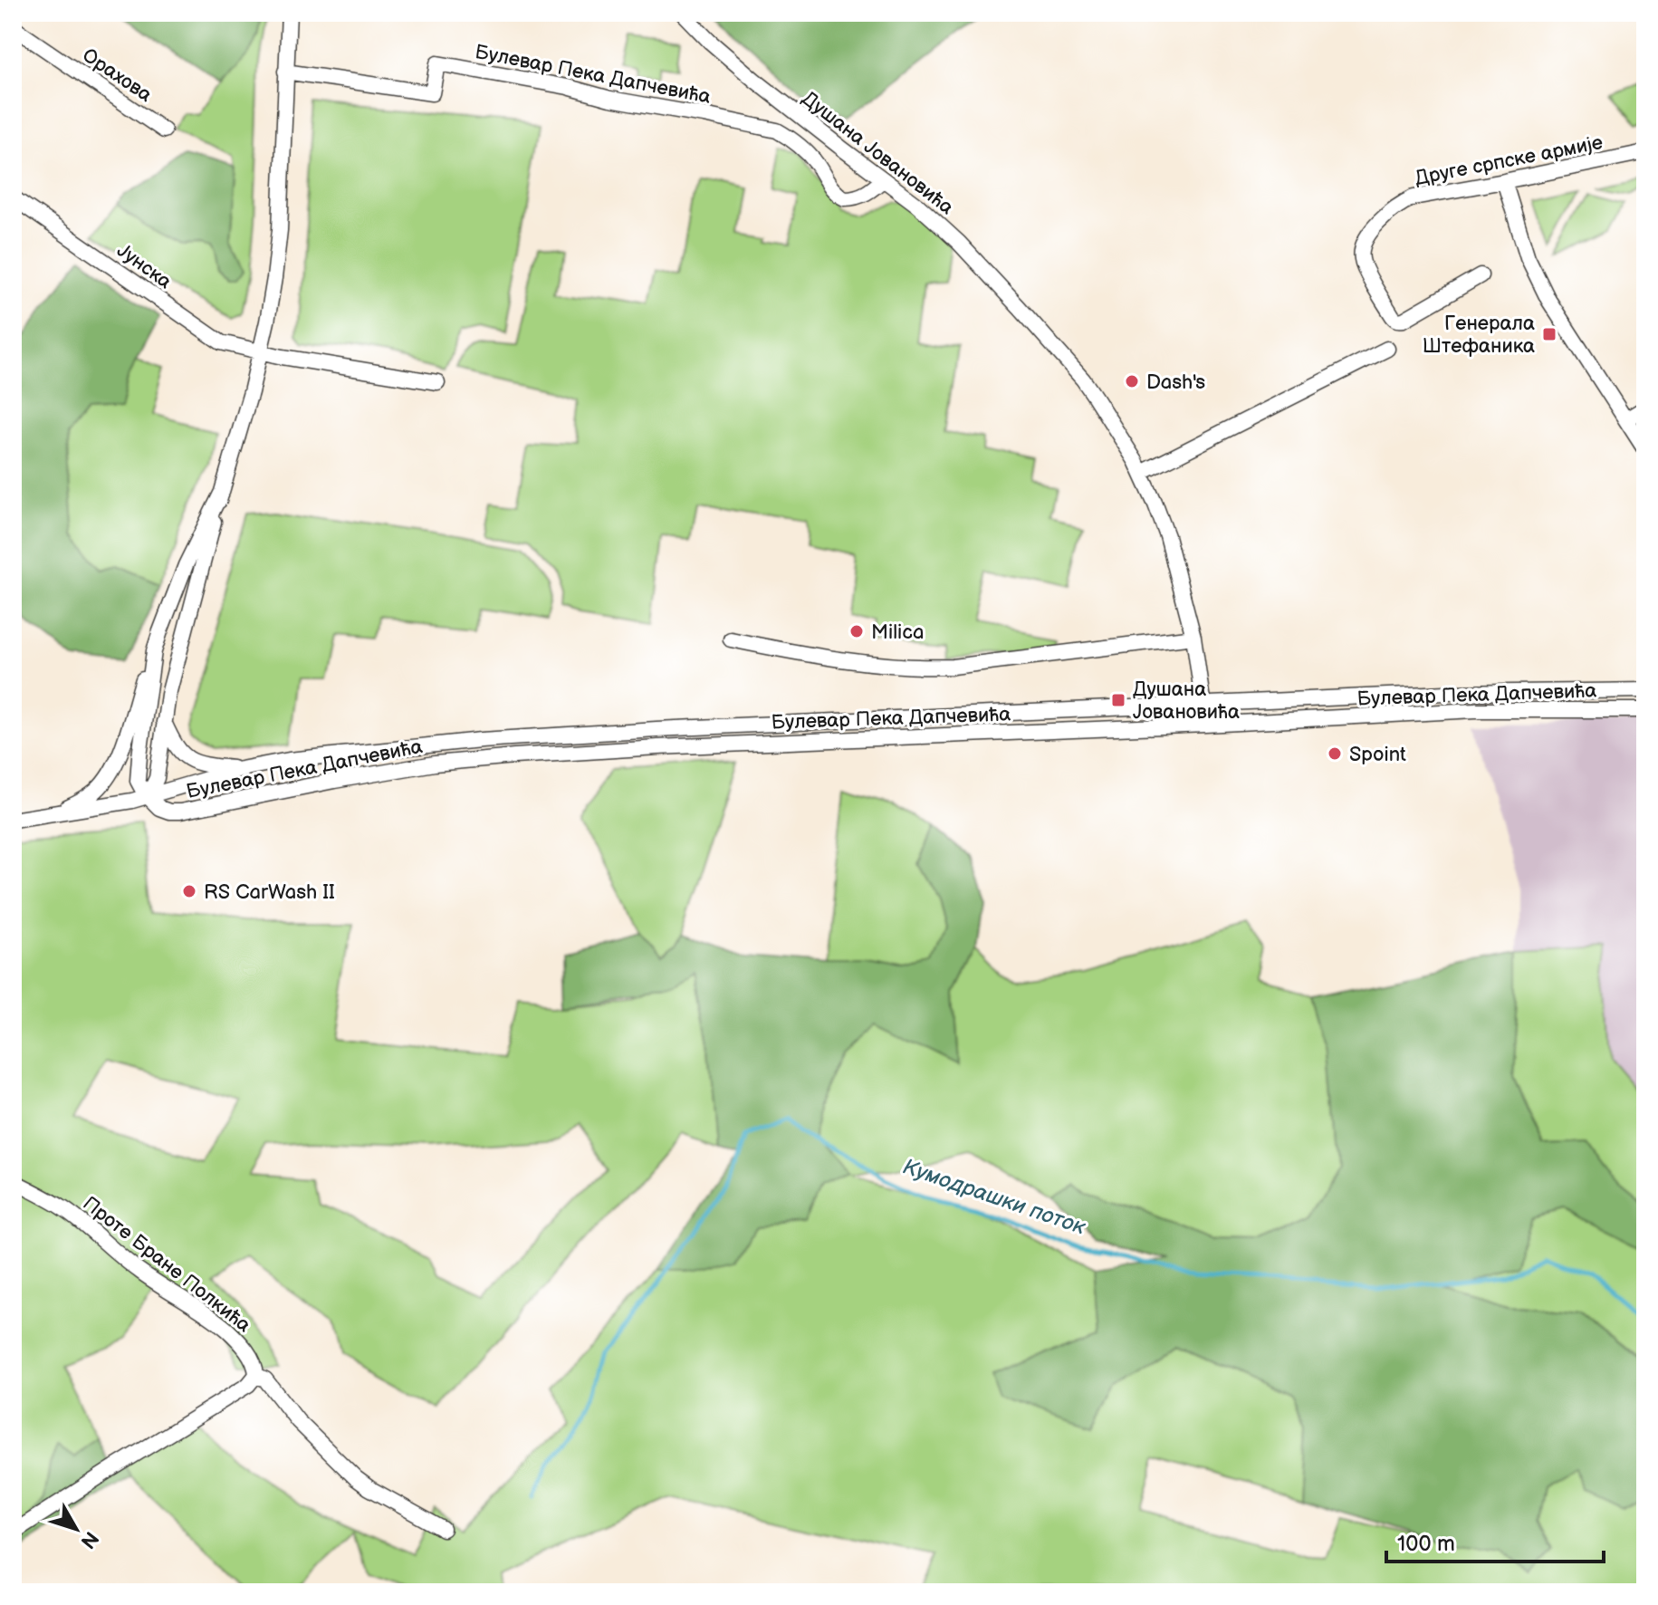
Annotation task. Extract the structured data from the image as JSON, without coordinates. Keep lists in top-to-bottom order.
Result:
{
  "streets": {
    "street": [
      "Булевар Пека Дапчевића",
      "Орахова",
      "Душана Јовановића",
      "Друге српске армије",
      "Јунска",
      "Проте Бране Полкића"
    ]
  },
  "crossings": [
    ["Булевар Пека Дапчевића", "Душана Јовановића"],
    ["Булевар Пека Дапчевића", "Јунска"]
  ],
  "water": ["Кумодрашки поток"],
  "places": {
    "transit": ["Генерала Штефаника", "Душана Јовановића"],
    "other": [
      "Dash's",
      "Milica",
      "Spoint",
      "RS CarWash II"
    ]
  },
  "scale_bar": "100 m",
  "north": "bottom right"
}
